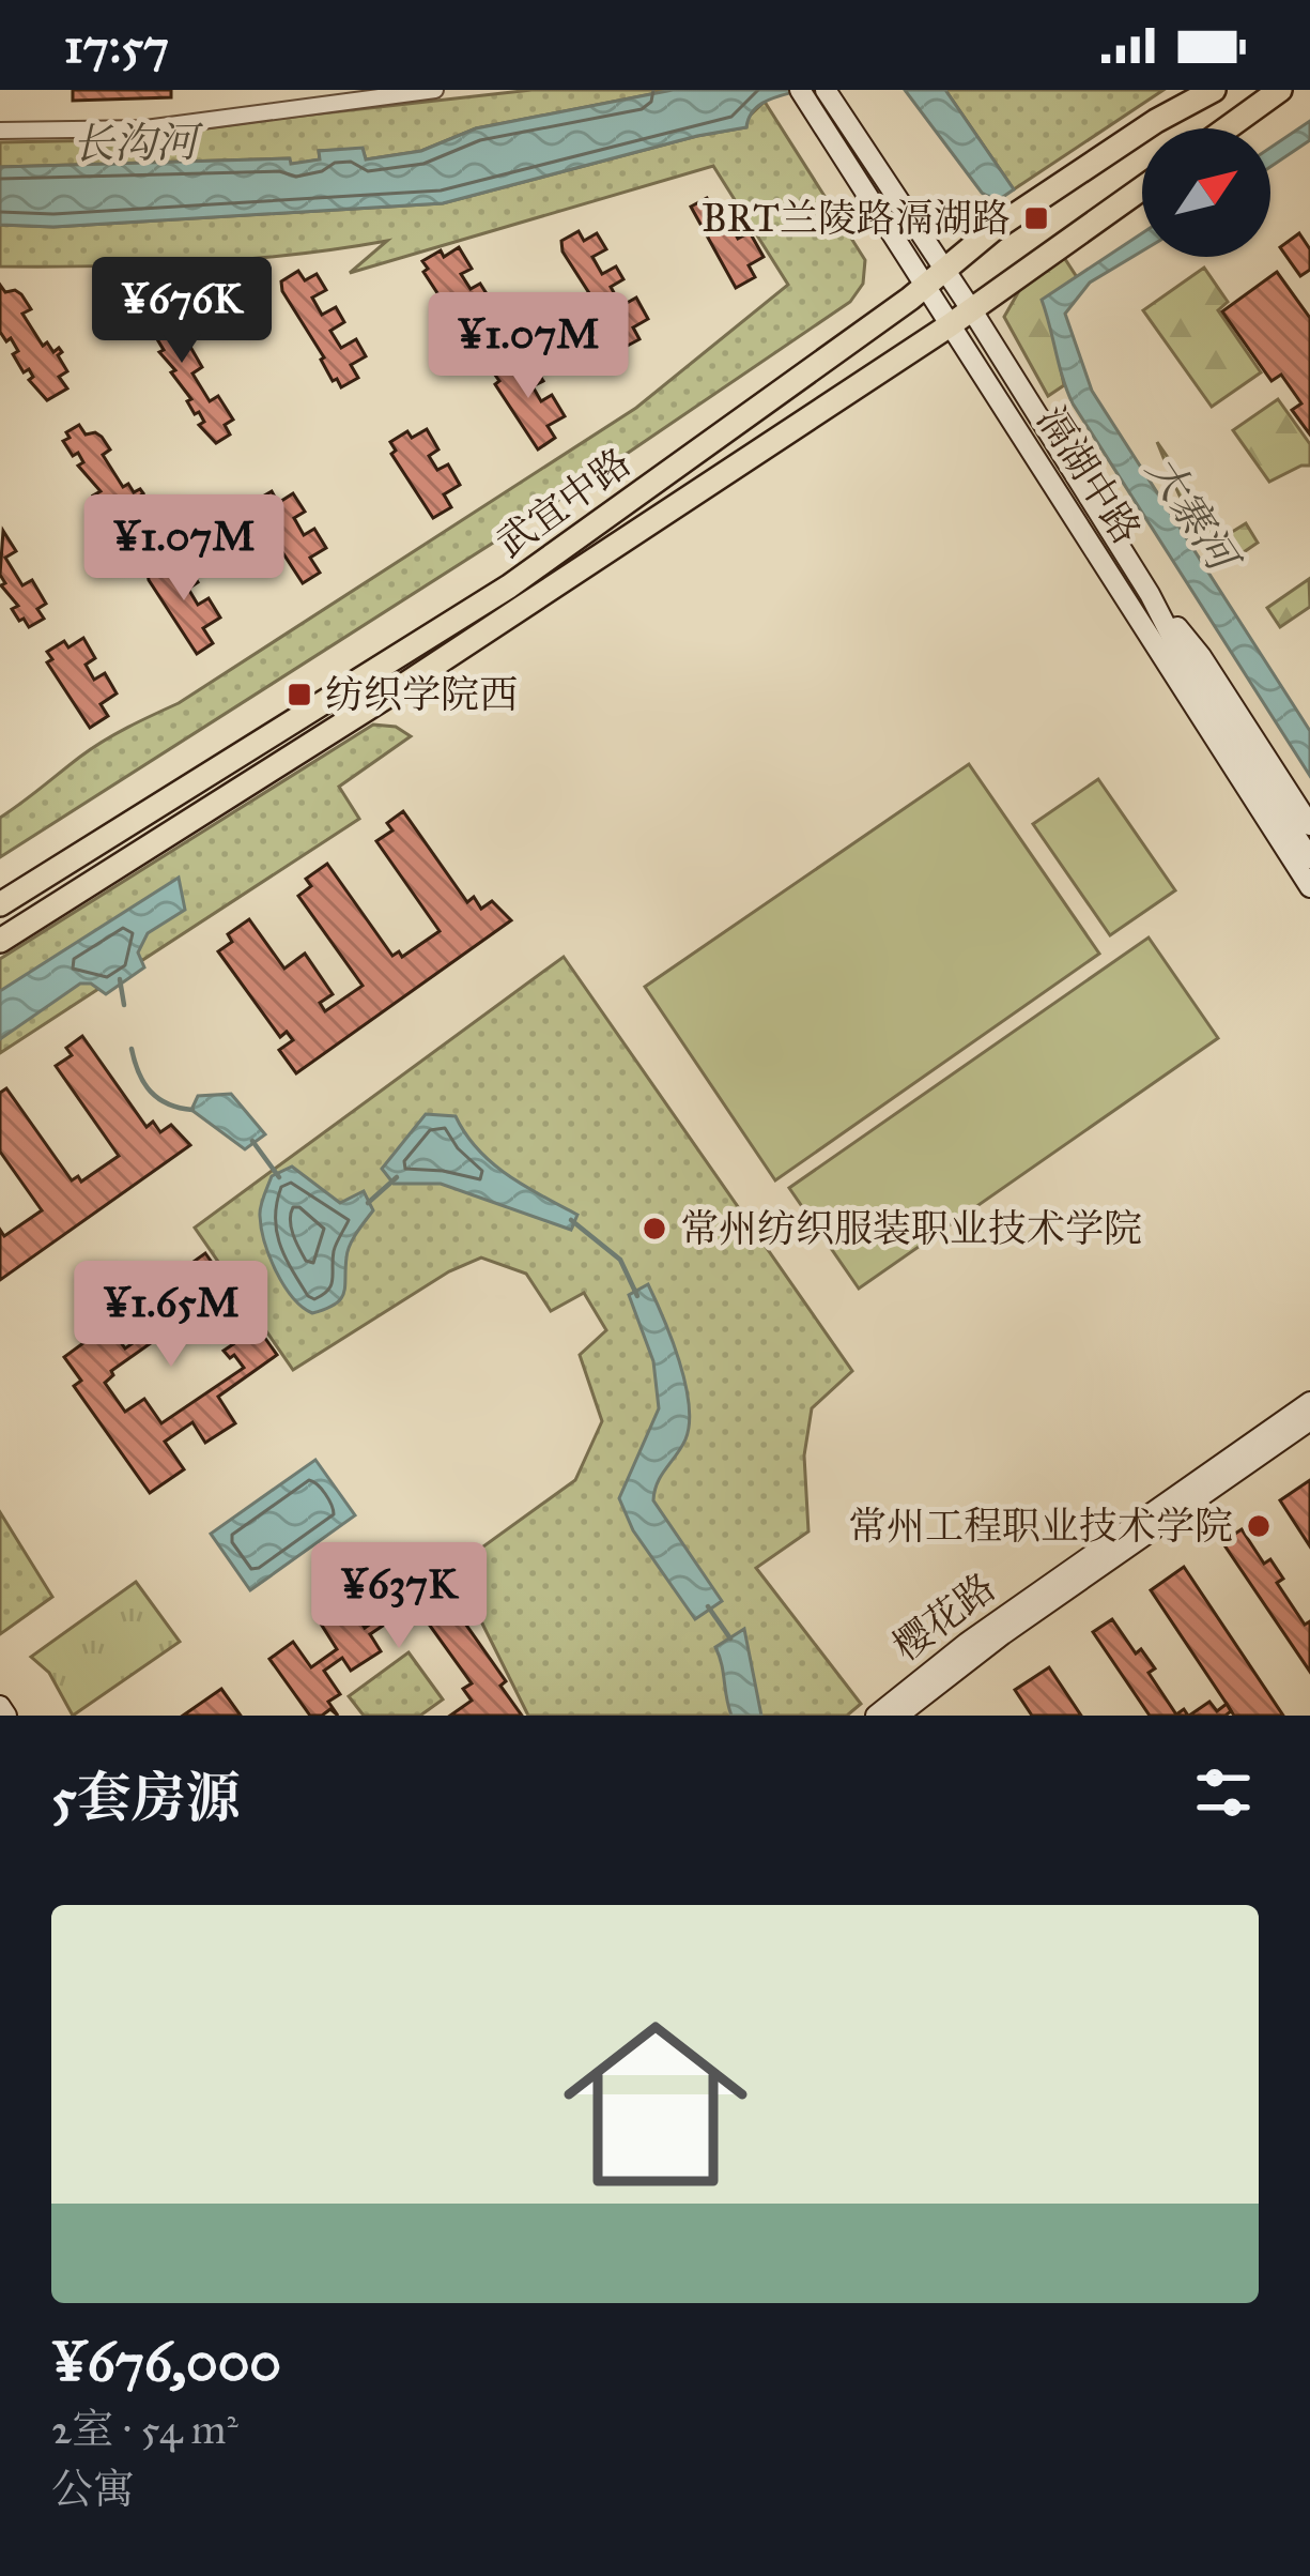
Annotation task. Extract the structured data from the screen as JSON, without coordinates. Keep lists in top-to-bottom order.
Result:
{
  "streets": {
    "main road": ["滆湖中路", "武宜中路", "樱花路"]
  },
  "crossings": [
    ["滆湖中路", "武宜中路"]
  ],
  "water": ["长沟河", "大寨河"],
  "places": {
    "transit": ["BRT兰陵路滆湖路", "纺织学院西"],
    "other": ["常州纺织服装职业技术学院", "常州工程职业技术学院"]
  },
  "north": "top right",
  "page": {
    "status": "17:57",
    "price": [
      "¥676K",
      "¥1.07M",
      "¥1.07M",
      "¥1.65M",
      "¥637K"
    ],
    "heading": "5套房源",
    "list": [
      {
        "name": "¥676,000",
        "note": "2室 · 54 m² · 公寓"
      }
    ]
  }
}
